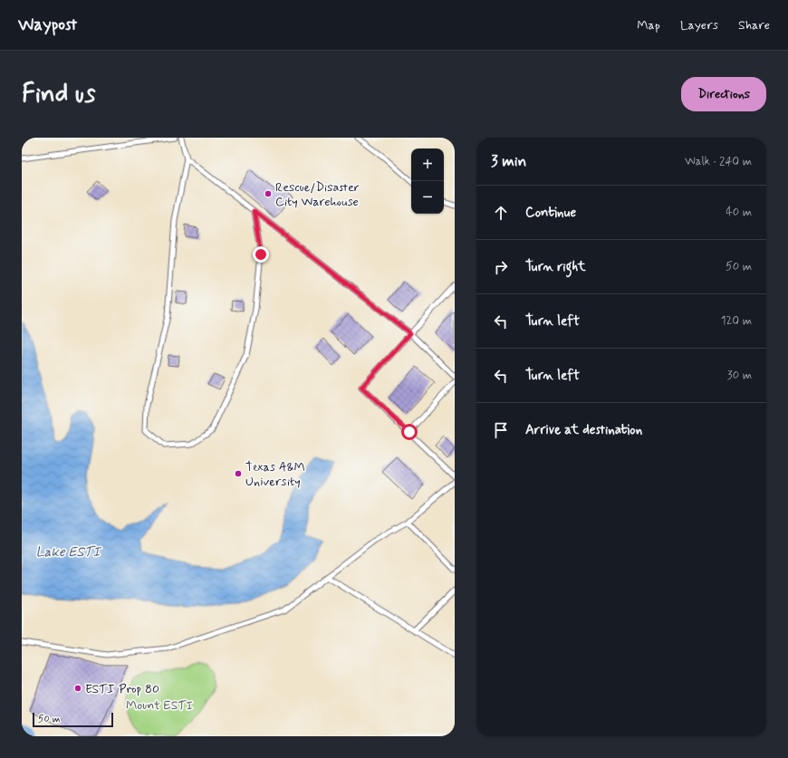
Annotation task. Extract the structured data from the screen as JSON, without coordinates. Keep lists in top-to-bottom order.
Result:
{
  "water": ["Lake ESTI"],
  "parks": ["Mount ESTI"],
  "places": ["Rescue/Disaster City Warehouse", "Texas A&M University", "ESTI Prop 80"],
  "scale_bar": "50 m",
  "page": {
    "header": "Waypost",
    "nav": ["Map", "Layers", "Share"],
    "buttons": "Directions",
    "title": "Find us",
    "heading": ["3 min", "Walk · 240 m"],
    "map_buttons": ["+", "−"],
    "list": [
      ["Continue", "40 m"],
      ["Turn right", "50 m"],
      ["Turn left", "120 m"],
      ["Turn left", "30 m"],
      "Arrive at destination"
    ],
    "scale": "50 m"
  }
}
